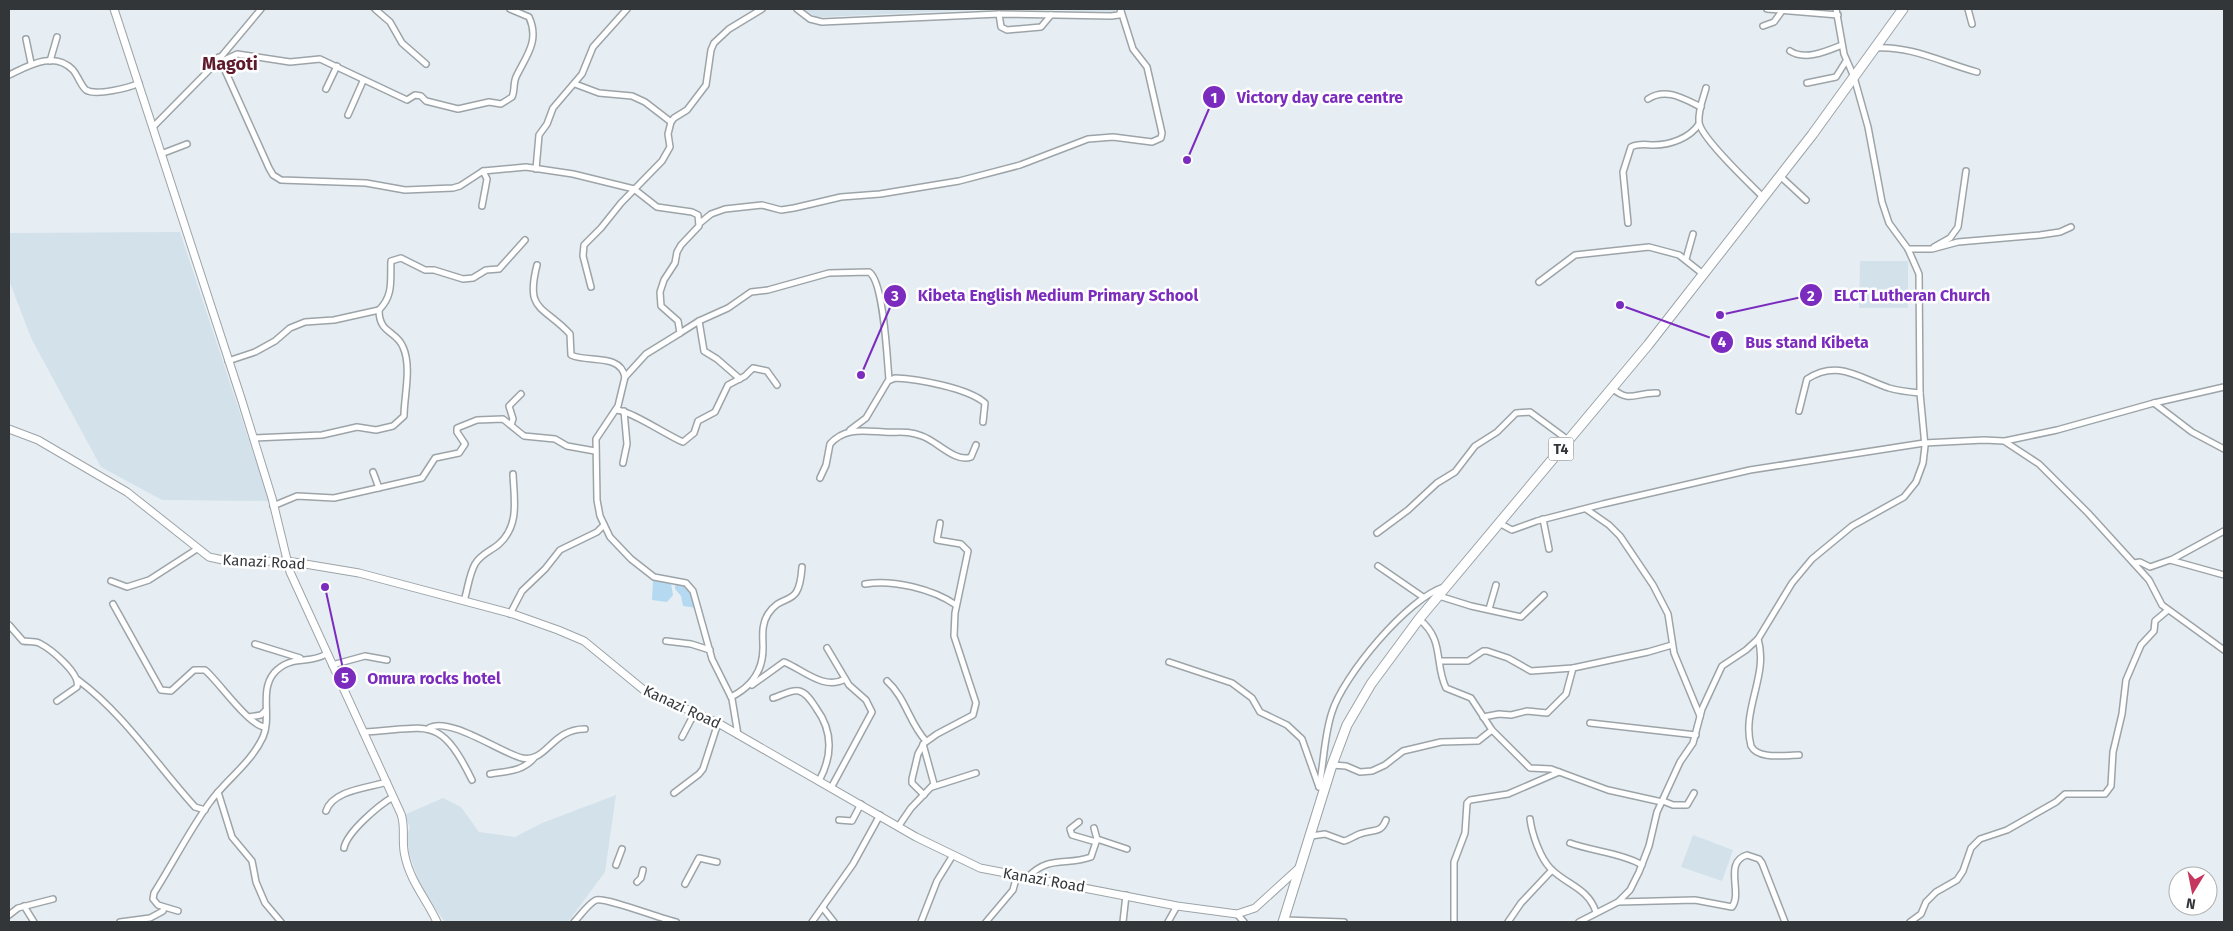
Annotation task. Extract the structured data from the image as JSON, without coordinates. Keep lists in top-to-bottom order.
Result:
{
  "streets": {
    "highway": ["T4"],
    "main road": ["Kanazi Road"]
  },
  "districts": ["Magoti"],
  "places": [
    "Victory day care centre",
    "Bus stand Kibeta",
    "ELCT Lutheran Church",
    "Kibeta English Medium Primary School",
    "Omura rocks hotel"
  ],
  "north": "bottom"
}
